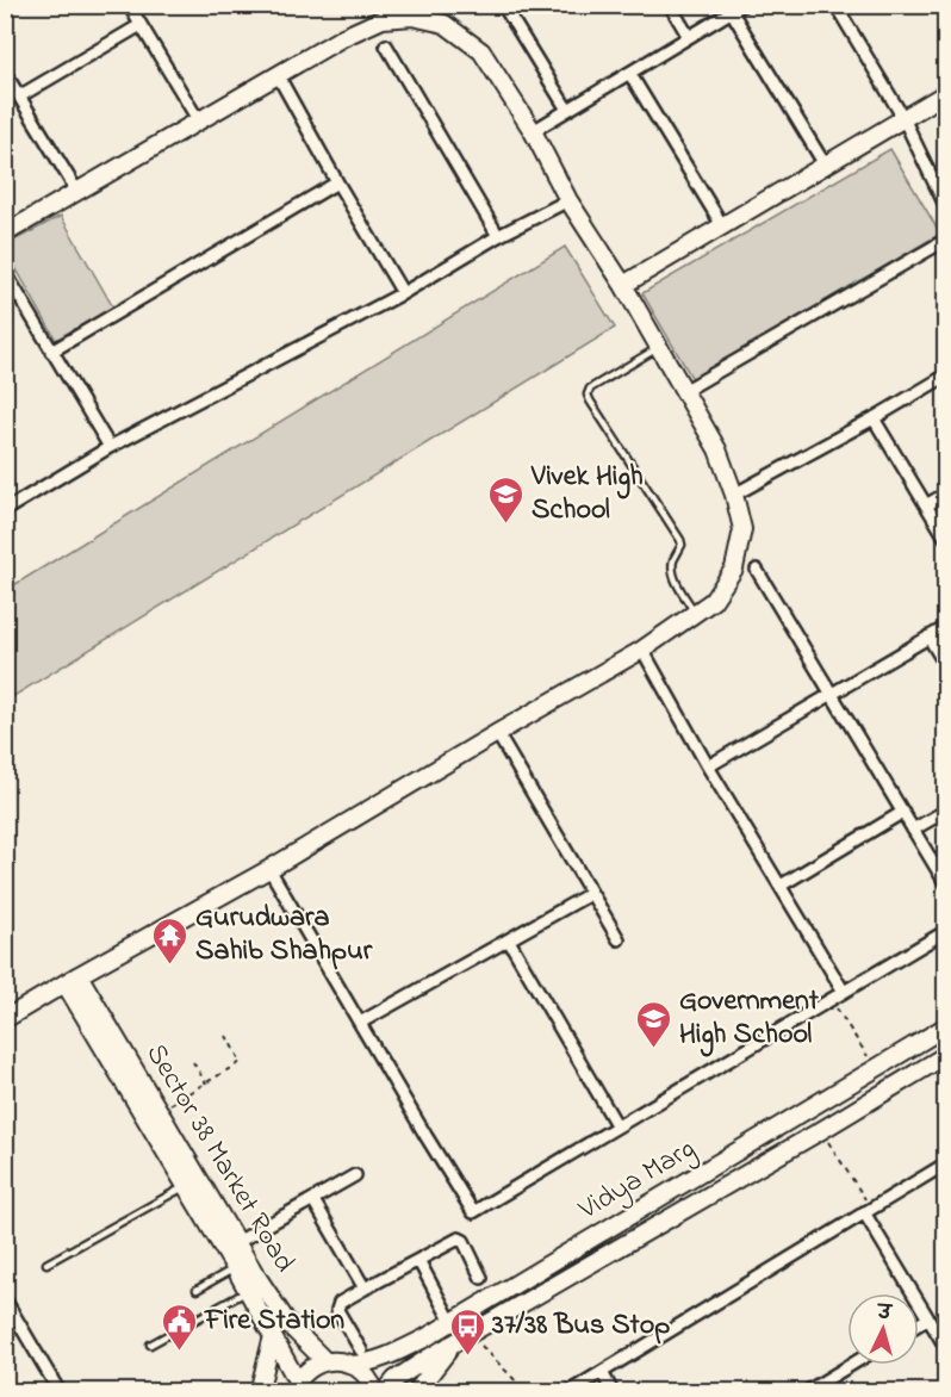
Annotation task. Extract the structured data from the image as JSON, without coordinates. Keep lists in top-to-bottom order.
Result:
{
  "streets": {
    "street": ["Sector 38 Market Road", "Vidya Marg"]
  },
  "crossings": [
    ["Sector 38 Market Road", "Vidya Marg"]
  ],
  "places": {
    "school or university": ["Vivek High School", "Government High School"],
    "temple": ["Gurudwara Sahib Shahpur"],
    "public building": ["Fire Station"],
    "bus stop": ["37/38 Bus Stop"]
  },
  "north": "top"
}
